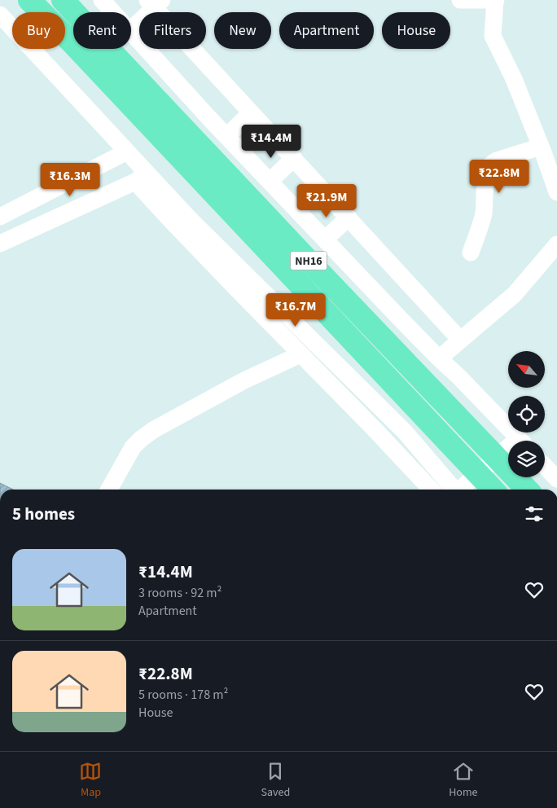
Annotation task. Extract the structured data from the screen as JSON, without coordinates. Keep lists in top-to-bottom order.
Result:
{
  "streets": {
    "highway": ["NH16"]
  },
  "north": "top left",
  "page": {
    "chip": [
      "Buy",
      "Rent",
      "Filters",
      "New",
      "Apartment",
      "House"
    ],
    "price": [
      "₹14.4M",
      "₹22.8M",
      "₹16.3M",
      "₹21.9M",
      "₹16.7M"
    ],
    "heading": "5 homes",
    "list": [
      {
        "name": "₹14.4M",
        "note": "3 rooms · 92 m² · Apartment"
      },
      {
        "name": "₹22.8M",
        "note": "5 rooms · 178 m² · House"
      }
    ],
    "tabs": ["Map", "Saved", "Home"]
  }
}
